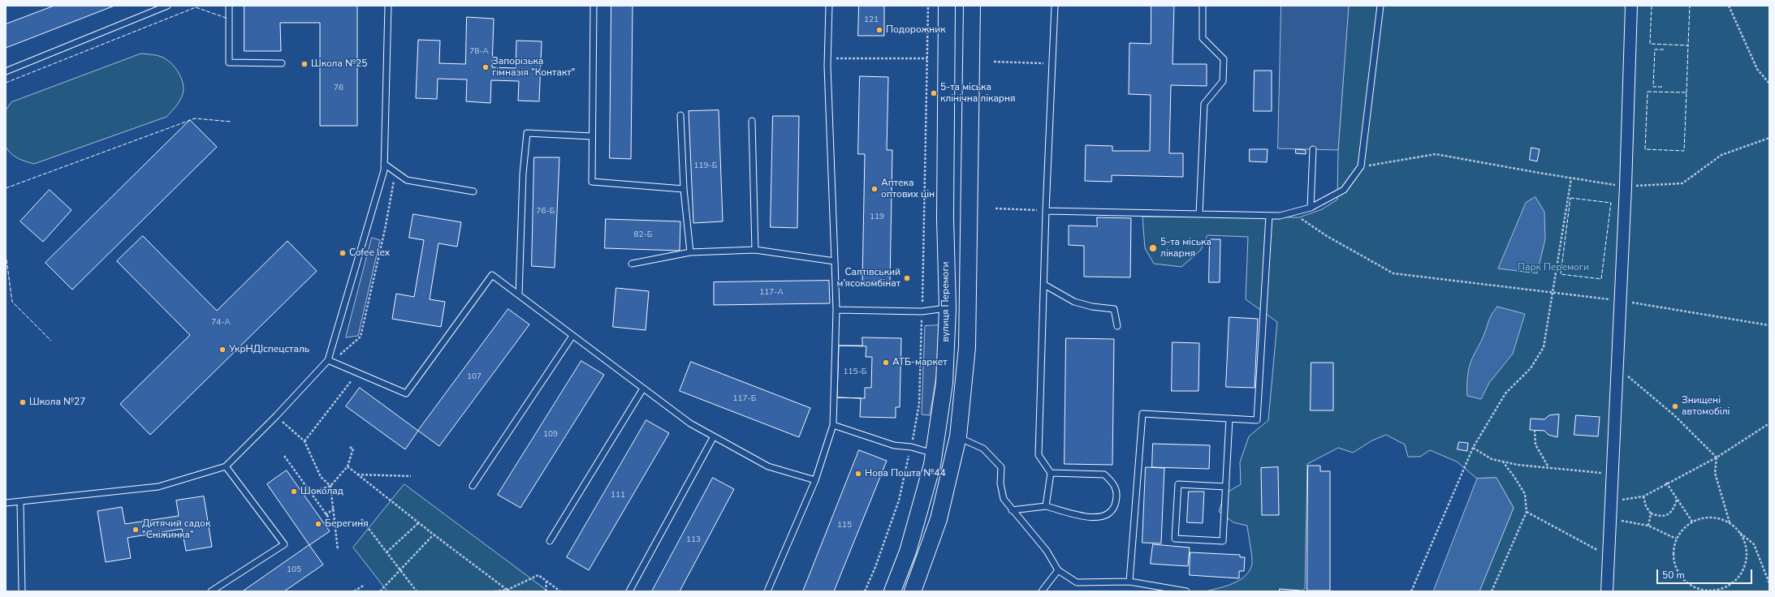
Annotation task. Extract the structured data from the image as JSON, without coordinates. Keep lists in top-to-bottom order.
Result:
{
  "streets": {
    "main road": ["вулиця Перемоги"]
  },
  "parks": ["Парк Перемоги"],
  "places": [
    "Подорожник",
    "Школа №25",
    "Запорізька гімназія \"Контакт\"",
    "5-та міська клінічна лікарня",
    "Аптека оптових цін",
    "5-та міська лікарня",
    "Cofee lex",
    "Салтівський м'ясокомбінат",
    "УкрНДІспецсталь",
    "АТБ-маркет",
    "Школа №27",
    "Знищені автомобілі",
    "Нова Пошта №44",
    "Шоколад",
    "Берегиня",
    "Дитячий садок \"Сніжинка\""
  ],
  "house_numbers": [
    "121",
    "78-А",
    "76",
    "119-Б",
    "76-Б",
    "119",
    "82-Б",
    "117-А",
    "74-А",
    "115-Б",
    "107",
    "117-Б",
    "109",
    "111",
    "115",
    "113",
    "105"
  ],
  "scale_bar": "50 m"
}
